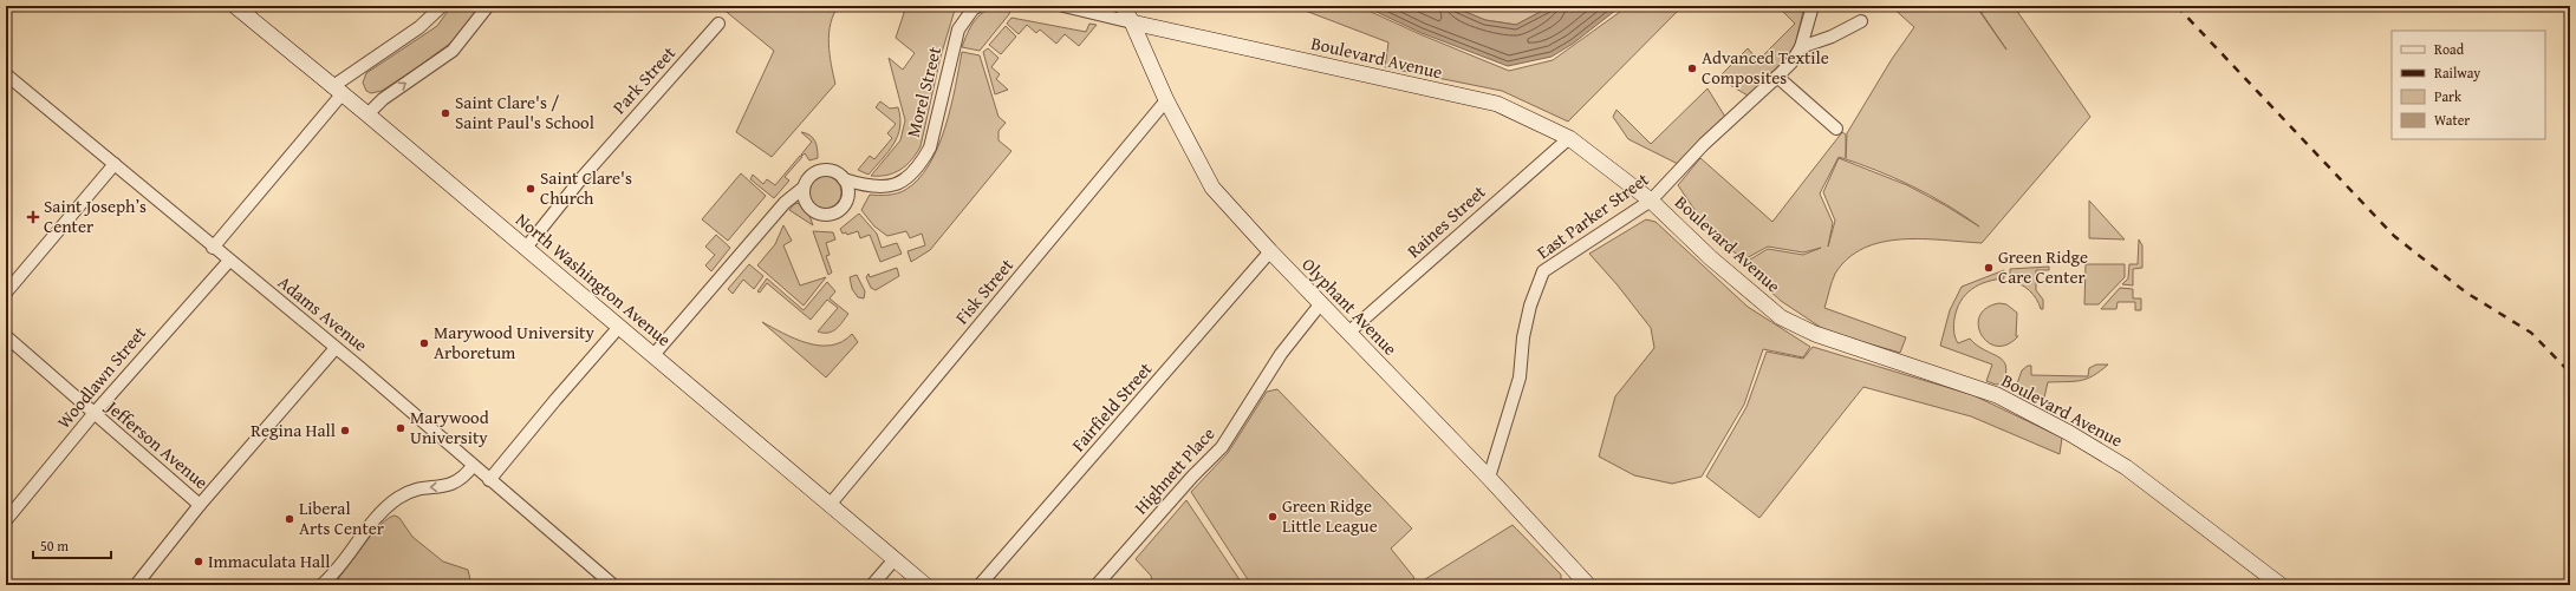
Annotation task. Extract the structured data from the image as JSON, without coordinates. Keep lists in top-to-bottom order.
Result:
{
  "streets": {
    "street": [
      "Boulevard Avenue",
      "Park Street",
      "Morel Street",
      "East Parker Street",
      "Raines Street",
      "North Washington Avenue",
      "Fisk Street",
      "Olyphant Avenue",
      "Adams Avenue",
      "Woodlawn Street",
      "Fairfield Street",
      "Jefferson Avenue",
      "Highnett Place"
    ]
  },
  "crossings": [
    ["Boulevard Avenue", "East Parker Street"],
    ["Boulevard Avenue", "Raines Street"],
    ["Boulevard Avenue", "Olyphant Avenue"],
    ["Park Street", "North Washington Avenue"],
    ["Morel Street", "North Washington Avenue"],
    ["East Parker Street", "Olyphant Avenue"],
    ["Raines Street", "Olyphant Avenue"],
    ["North Washington Avenue", "Fisk Street"],
    ["Fisk Street", "Olyphant Avenue"],
    ["Olyphant Avenue", "Fairfield Street"],
    ["Olyphant Avenue", "Highnett Place"],
    ["Adams Avenue", "Woodlawn Street"],
    ["Woodlawn Street", "Jefferson Avenue"]
  ],
  "places": {
    "other": [
      "Advanced Textile Composites",
      "Saint Clare's / Saint Paul's School",
      "Saint Clare's Church",
      "Green Ridge Care Center",
      "Marywood University Arboretum",
      "Marywood University",
      "Regina Hall",
      "Green Ridge Little League",
      "Liberal Arts Center",
      "Immaculata Hall"
    ],
    "health": ["Saint Joseph’s Center"]
  },
  "legend": [
    "Road",
    "Railway",
    "Park",
    "Water"
  ],
  "scale_bar": "50 m"
}
